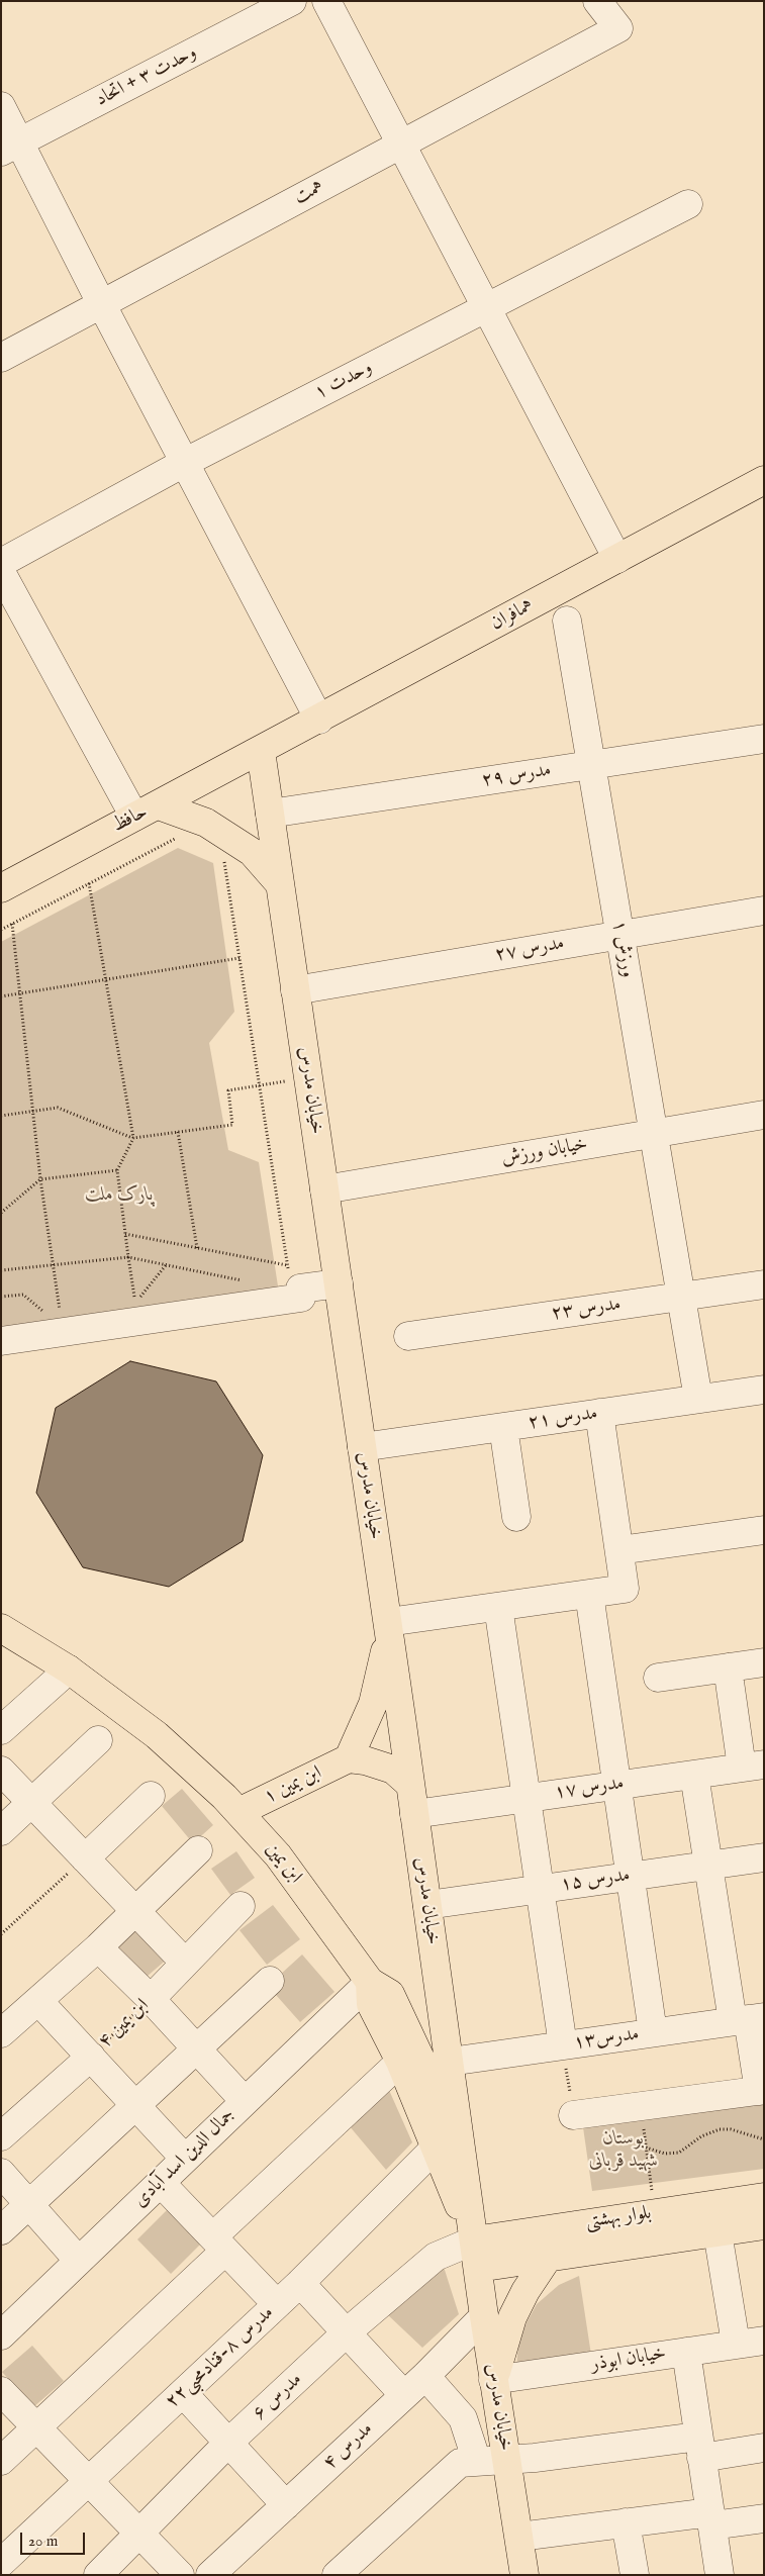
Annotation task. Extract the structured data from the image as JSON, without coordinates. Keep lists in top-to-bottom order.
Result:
{
  "streets": {
    "main road": [
      "همافران",
      "حافظ",
      "خیابان مدرس",
      "ابن یمین ۱",
      "ابن یمین",
      "بلوار بهشتی"
    ],
    "street": [
      "وحدت ۳ + اتحاد",
      "همت",
      "وحدت ۱",
      "مدرس ۲۹",
      "ورزش ۱",
      "مدرس ۲۷",
      "خیابان ورزش",
      "مدرس ۲۳",
      "مدرس ۲۱",
      "مدرس ۱۷",
      "مدرس ۱۵",
      "ابن یمین ۴",
      "مدرس۱۳",
      "جمال الدین اسد آبادی",
      "مدرس ۸-قنادمحبی۲۲",
      "خیابان ابوذر",
      "مدرس ۶",
      "مدرس ۴"
    ]
  },
  "crossings": [
    ["همافران", "حافظ"],
    ["همافران", "خیابان مدرس"],
    ["مدرس ۲۹", "ورزش ۱"],
    ["مدرس ۲۹", "خیابان مدرس"],
    ["حافظ", "خیابان مدرس"],
    ["ورزش ۱", "مدرس ۲۷"],
    ["ورزش ۱", "خیابان ورزش"],
    ["ورزش ۱", "مدرس ۲۳"],
    ["ورزش ۱", "مدرس ۲۱"],
    ["مدرس ۲۷", "خیابان مدرس"],
    ["خیابان مدرس", "خیابان ورزش"],
    ["خیابان مدرس", "مدرس ۲۱"],
    ["خیابان مدرس", "مدرس ۱۷"],
    ["خیابان مدرس", "ابن یمین"],
    ["خیابان مدرس", "مدرس ۱۵"],
    ["خیابان مدرس", "مدرس۱۳"],
    ["خیابان مدرس", "جمال الدین اسد آبادی"],
    ["خیابان مدرس", "بلوار بهشتی"],
    ["خیابان مدرس", "مدرس ۸-قنادمحبی۲۲"],
    ["خیابان مدرس", "خیابان ابوذر"],
    ["خیابان مدرس", "مدرس ۶"],
    ["خیابان مدرس", "مدرس ۴"],
    ["ابن یمین ۱", "ابن یمین"],
    ["ابن یمین", "جمال الدین اسد آبادی"],
    ["بلوار بهشتی", "مدرس ۶"]
  ],
  "parks": ["پارک ملت", "بوستان شهید قربانی"],
  "scale_bar": "20 m"
}
